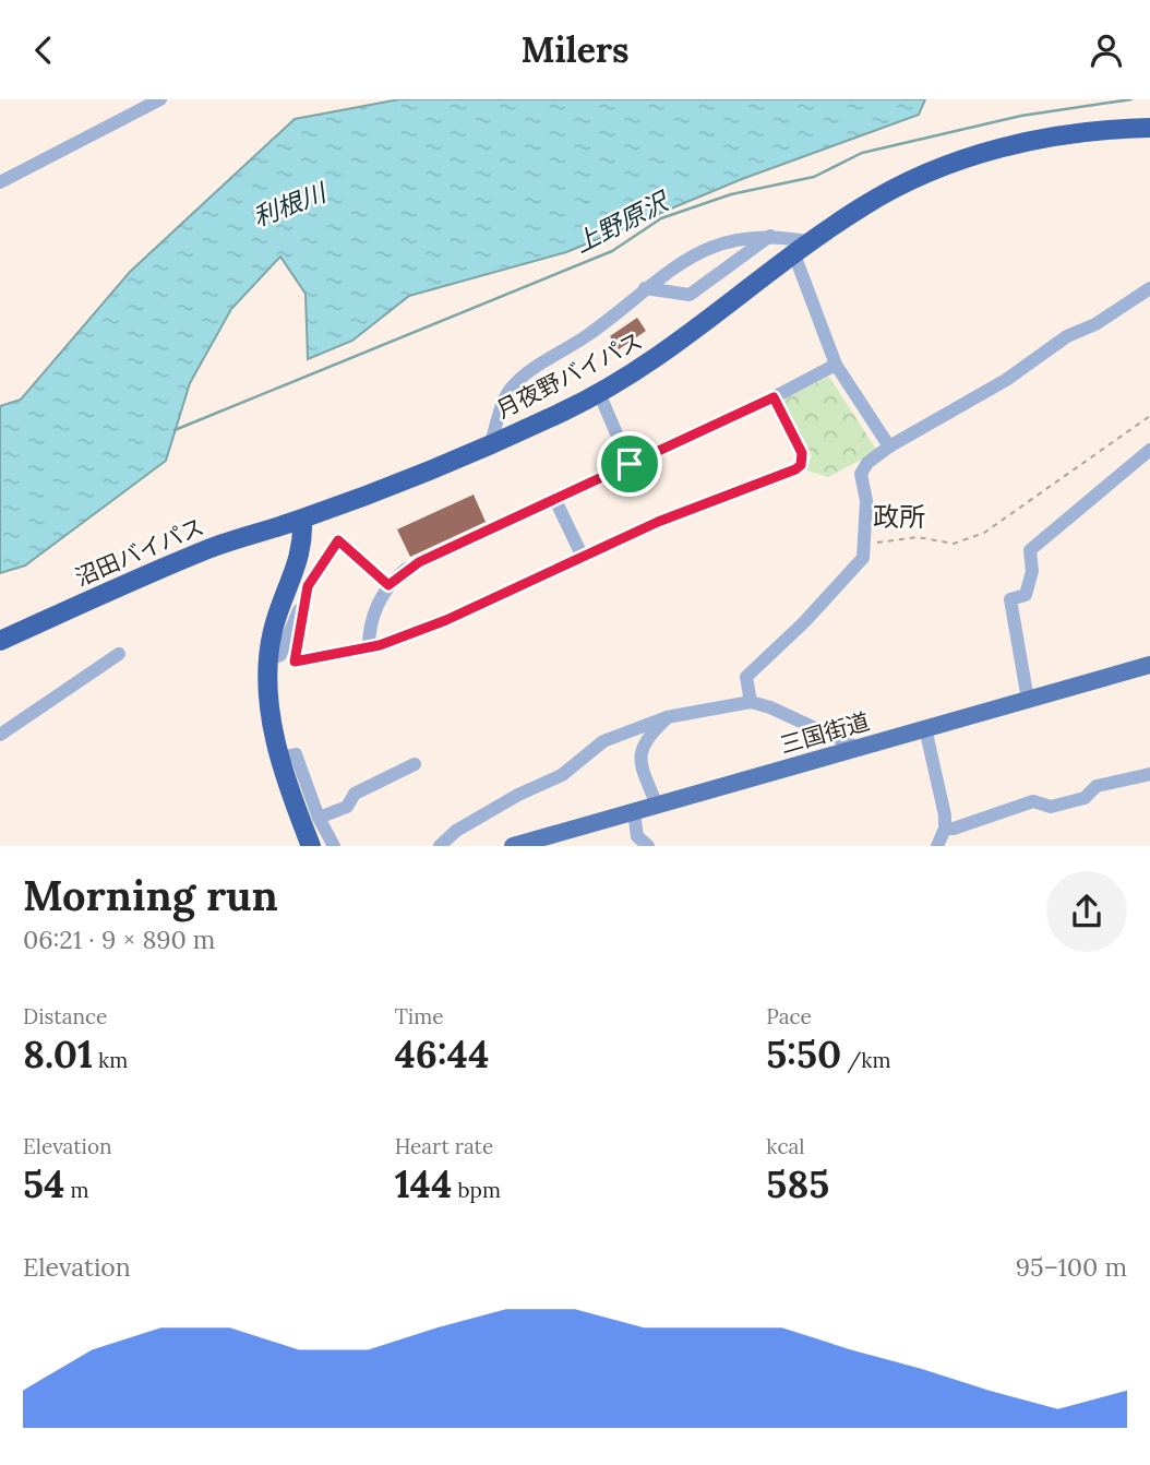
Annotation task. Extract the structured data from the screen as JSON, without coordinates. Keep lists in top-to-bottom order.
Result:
{
  "streets": {
    "highway": ["月夜野バイパス", "沼田バイパス"],
    "main road": ["三国街道"]
  },
  "crossings": [
    ["月夜野バイパス", "沼田バイパス"]
  ],
  "districts": ["政所"],
  "water": ["利根川", "上野原沢"],
  "page": {
    "header": "Milers",
    "heading": ["Morning run", "06:21 · 9 × 890 m"],
    "stats": [
      ["Distance", "8.01 km"],
      ["Time", "46:44"],
      ["Pace", "5:50 /km"],
      ["Elevation", "54 m"],
      ["Heart rate", "144 bpm"],
      ["kcal", "585"]
    ],
    "chart": ["Elevation", "95–100 m"]
  }
}
